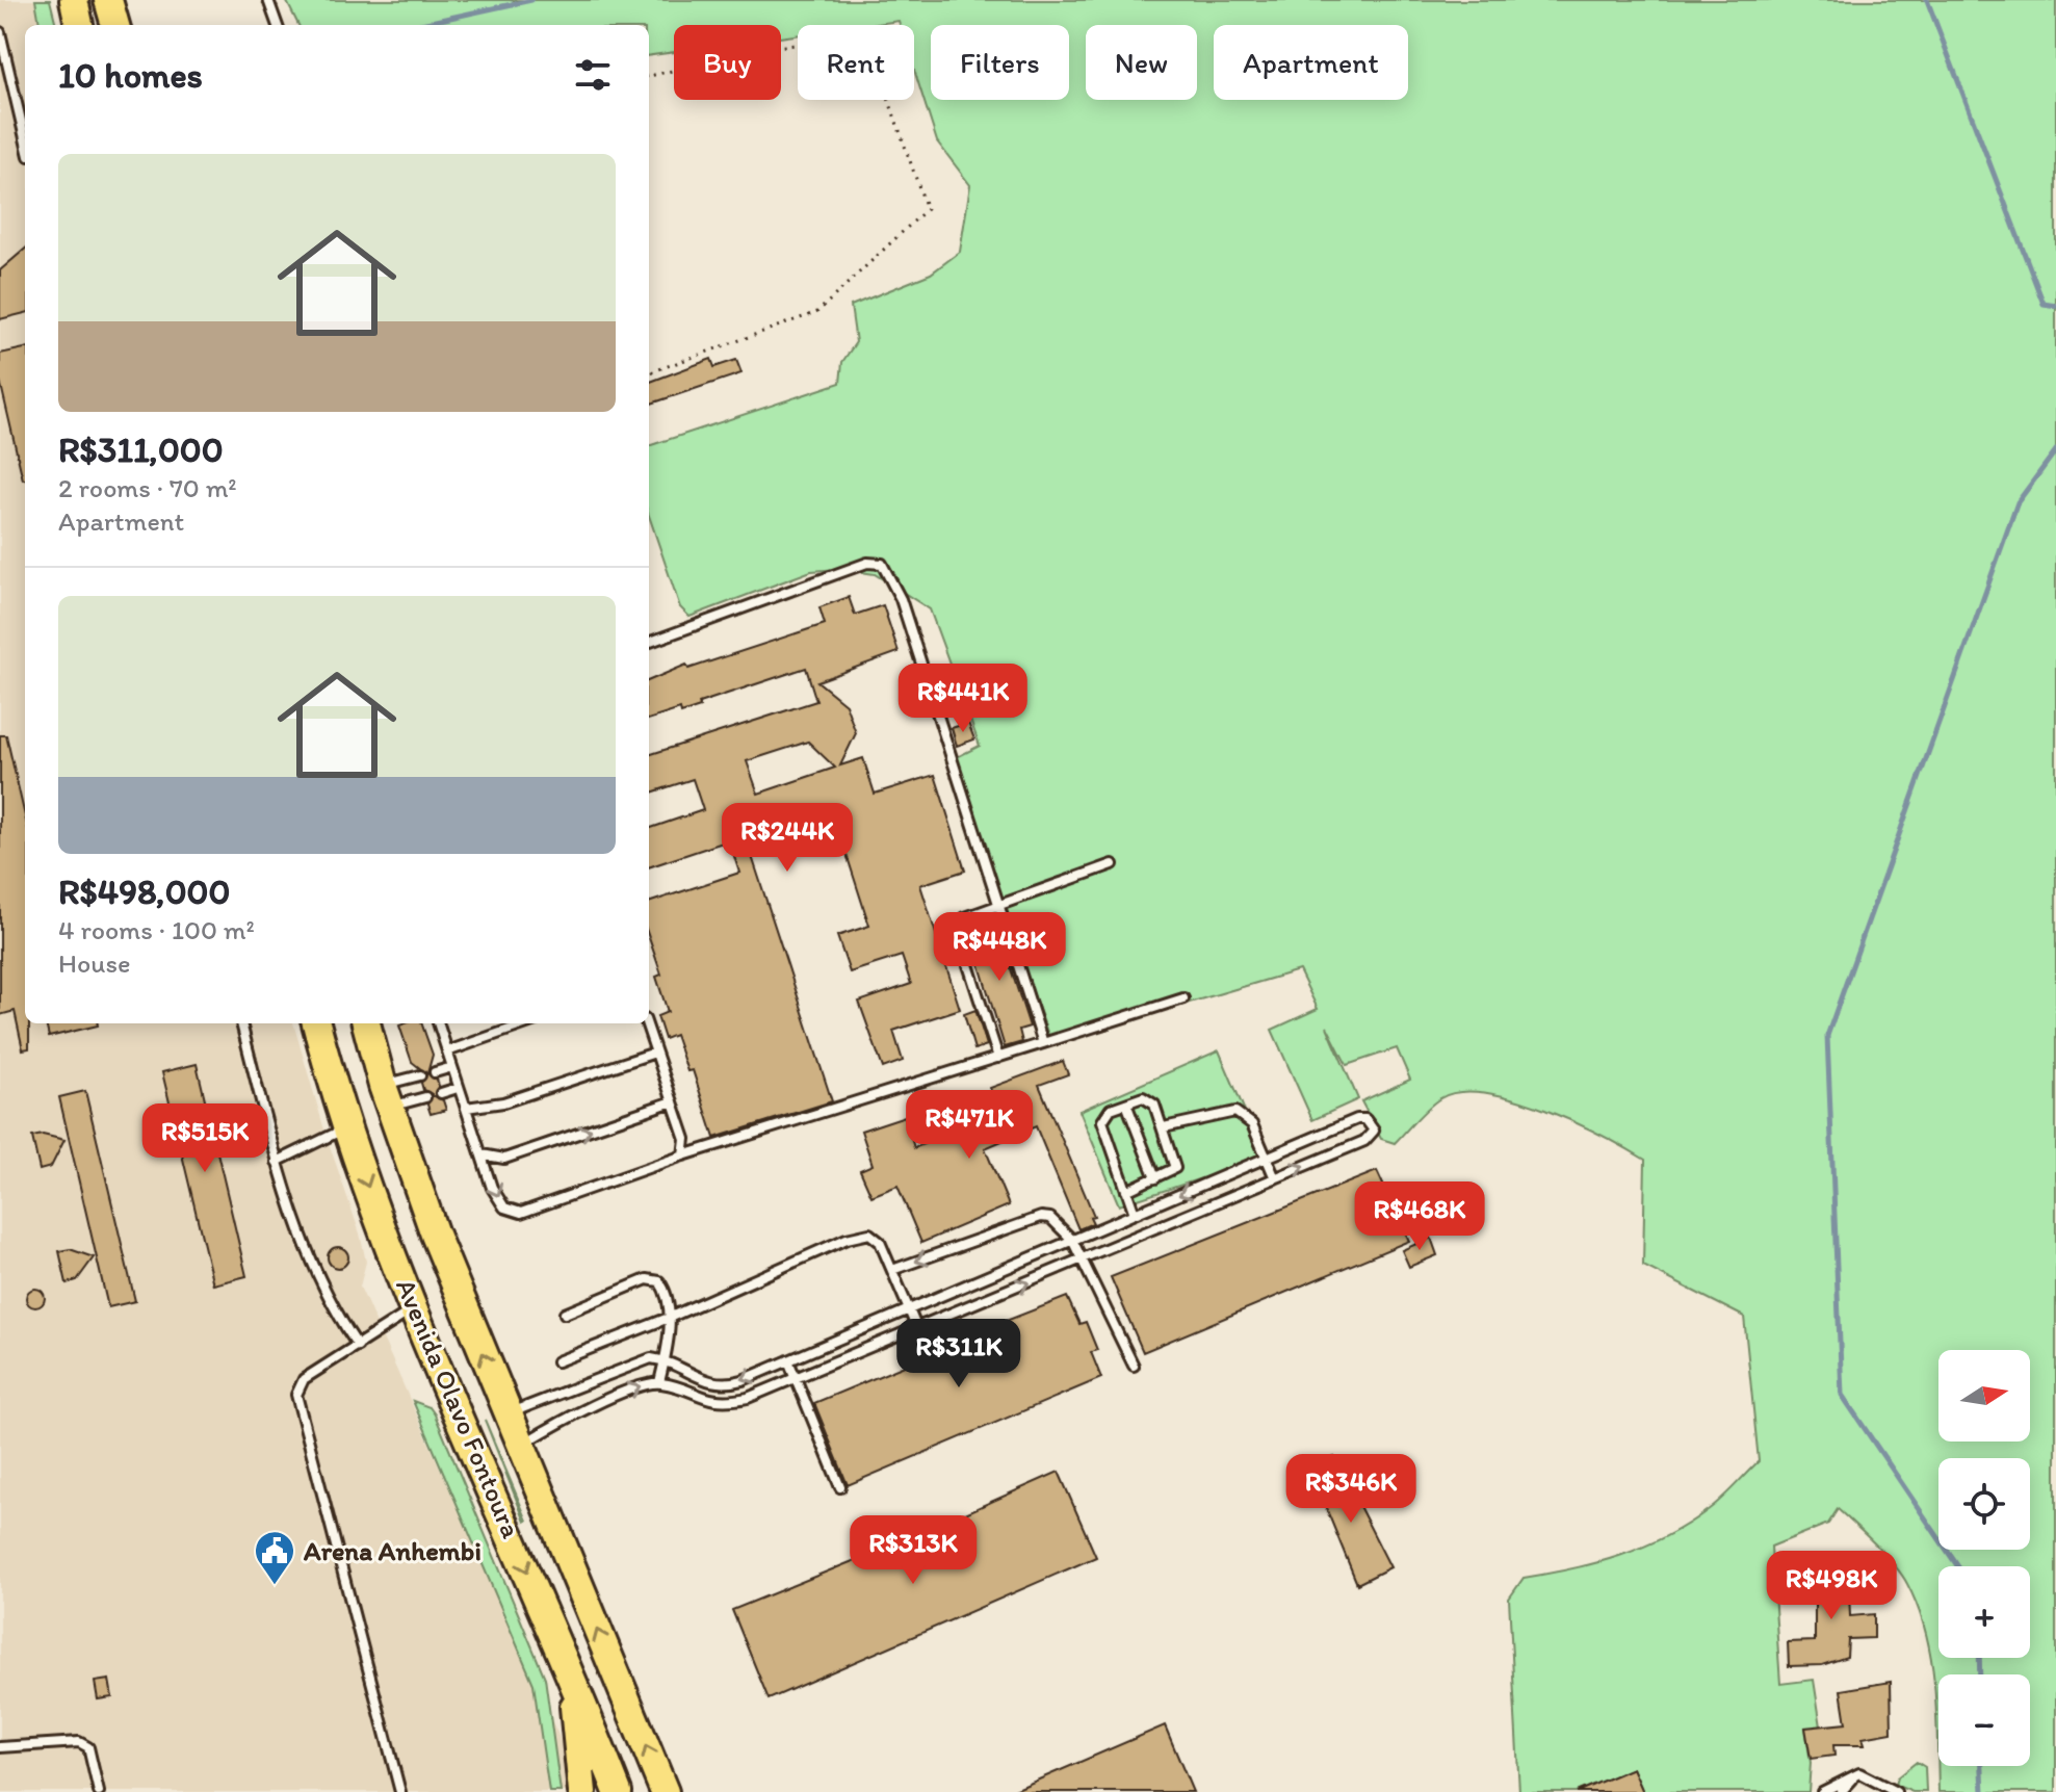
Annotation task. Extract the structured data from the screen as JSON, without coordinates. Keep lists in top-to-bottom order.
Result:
{
  "streets": {
    "main road": ["Avenida Olavo Fontoura"]
  },
  "places": {
    "public building": ["Arena Anhembi"]
  },
  "north": "right",
  "page": {
    "chip": [
      "Buy",
      "Rent",
      "Filters",
      "New",
      "Apartment"
    ],
    "heading": "10 homes",
    "list": [
      {
        "name": "R$311,000",
        "note": "2 rooms · 70 m² · Apartment"
      },
      {
        "name": "R$498,000",
        "note": "4 rooms · 100 m² · House"
      }
    ],
    "price": [
      "R$441K",
      "R$244K",
      "R$448K",
      "R$471K",
      "R$515K",
      "R$468K",
      "R$311K",
      "R$346K",
      "R$313K",
      "R$498K"
    ],
    "map_buttons": ["+", "−"]
  }
}
